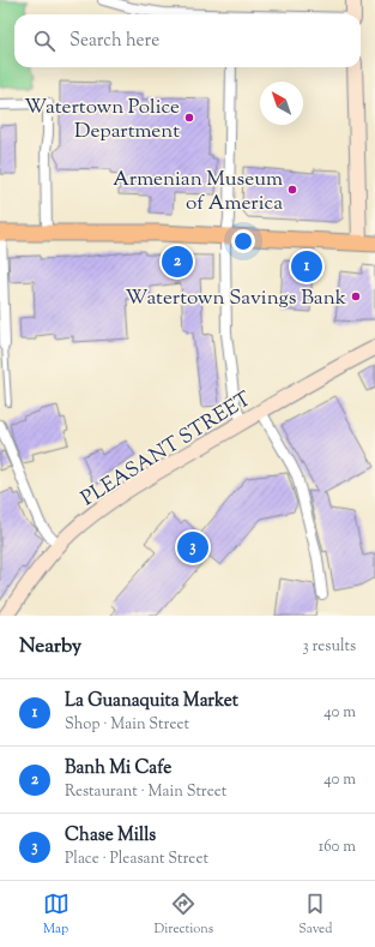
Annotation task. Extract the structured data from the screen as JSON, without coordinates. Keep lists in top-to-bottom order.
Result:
{
  "streets": {
    "street": ["PLEASANT STREET"]
  },
  "places": ["Watertown Police Department", "Armenian Museum of America", "Watertown Savings Bank"],
  "north": "top left",
  "page": {
    "search": "Search here",
    "pins": ["2", "1", "3"],
    "heading": ["Nearby", "3 results"],
    "list": [
      {
        "mark": "1",
        "name": "La Guanaquita Market",
        "note": "Shop · Main Street",
        "value": "40 m"
      },
      {
        "mark": "2",
        "name": "Banh Mi Cafe",
        "note": "Restaurant · Main Street",
        "value": "40 m"
      },
      {
        "mark": "3",
        "name": "Chase Mills",
        "note": "Place · Pleasant Street",
        "value": "160 m"
      }
    ],
    "nav": ["Map", "Directions", "Saved"]
  }
}
